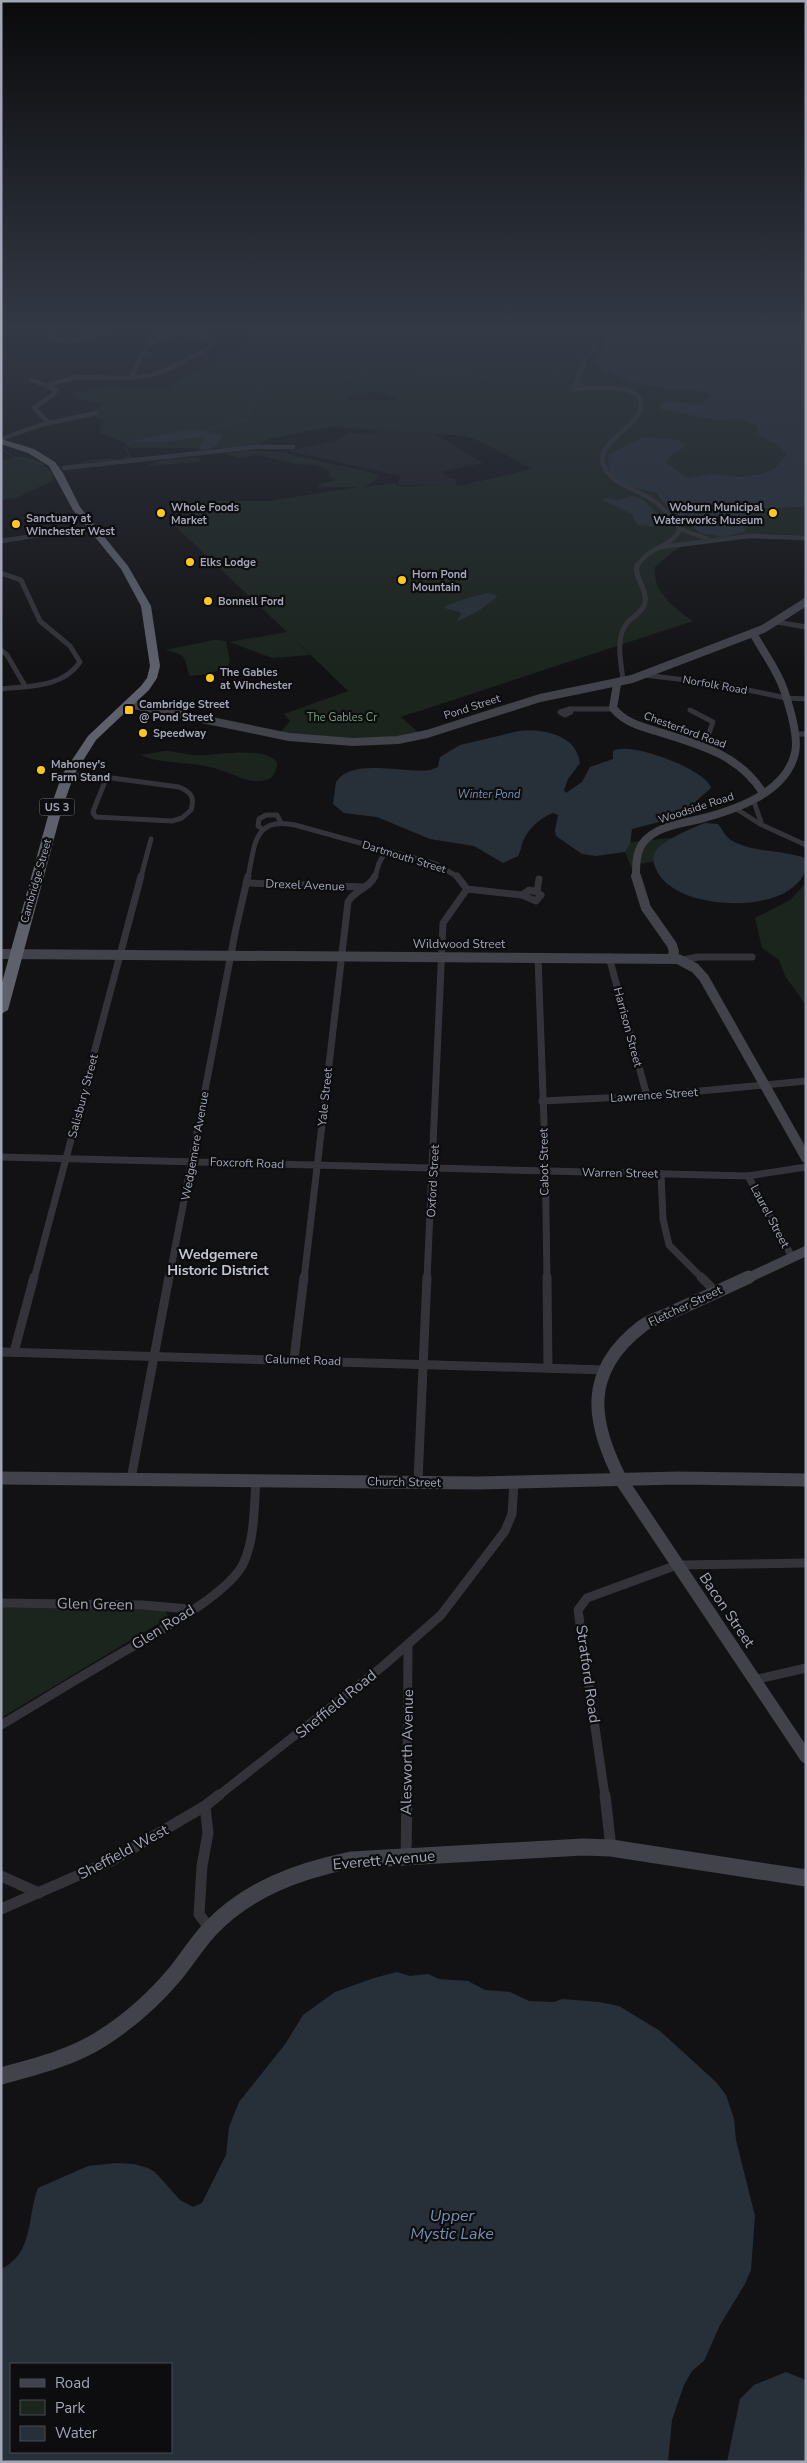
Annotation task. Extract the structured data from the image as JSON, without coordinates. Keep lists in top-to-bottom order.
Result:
{
  "streets": {
    "highway": ["US 3", "Cambridge Street"],
    "street": [
      "Norfolk Road",
      "Pond Street",
      "Chesterford Road",
      "Woodside Road",
      "Dartmouth Street",
      "Drexel Avenue",
      "Wildwood Street",
      "Harrison Street",
      "Lawrence Street",
      "Salisbury Street",
      "Yale Street",
      "Wedgemere Avenue",
      "Cabot Street",
      "Foxcroft Road",
      "Warren Street",
      "Oxford Street",
      "Laurel Street",
      "Fletcher Street",
      "Calumet Road",
      "Church Street",
      "Glen Green",
      "Bacon Street",
      "Glen Road",
      "Stratford Road",
      "Sheffield Road",
      "Alesworth Avenue",
      "Sheffield West",
      "Everett Avenue"
    ]
  },
  "crossings": [
    ["Norfolk Road", "Pond Street"],
    ["Norfolk Road", "Woodside Road"],
    ["Pond Street", "Woodside Road"],
    ["Pond Street", "Cambridge Street"],
    ["Chesterford Road", "Woodside Road"],
    ["US 3", "Cambridge Street"],
    ["Woodside Road", "Wildwood Street"],
    ["Dartmouth Street", "Yale Street"],
    ["Dartmouth Street", "Wedgemere Avenue"],
    ["Dartmouth Street", "Oxford Street"],
    ["Cambridge Street", "Wildwood Street"],
    ["Drexel Avenue", "Yale Street"],
    ["Drexel Avenue", "Wedgemere Avenue"],
    ["Wildwood Street", "Harrison Street"],
    ["Wildwood Street", "Salisbury Street"],
    ["Wildwood Street", "Yale Street"],
    ["Wildwood Street", "Wedgemere Avenue"],
    ["Wildwood Street", "Cabot Street"],
    ["Wildwood Street", "Oxford Street"],
    ["Harrison Street", "Lawrence Street"],
    ["Lawrence Street", "Cabot Street"],
    ["Salisbury Street", "Foxcroft Road"],
    ["Salisbury Street", "Calumet Road"],
    ["Yale Street", "Foxcroft Road"],
    ["Yale Street", "Calumet Road"],
    ["Wedgemere Avenue", "Foxcroft Road"],
    ["Wedgemere Avenue", "Calumet Road"],
    ["Wedgemere Avenue", "Church Street"],
    ["Cabot Street", "Warren Street"],
    ["Cabot Street", "Calumet Road"],
    ["Foxcroft Road", "Warren Street"],
    ["Foxcroft Road", "Oxford Street"],
    ["Warren Street", "Oxford Street"],
    ["Warren Street", "Laurel Street"],
    ["Oxford Street", "Calumet Road"],
    ["Oxford Street", "Church Street"],
    ["Laurel Street", "Fletcher Street"],
    ["Fletcher Street", "Calumet Road"],
    ["Fletcher Street", "Church Street"],
    ["Fletcher Street", "Bacon Street"],
    ["Church Street", "Bacon Street"],
    ["Church Street", "Glen Road"],
    ["Church Street", "Sheffield Road"],
    ["Glen Green", "Glen Road"],
    ["Bacon Street", "Stratford Road"],
    ["Stratford Road", "Everett Avenue"],
    ["Sheffield Road", "Alesworth Avenue"],
    ["Sheffield Road", "Sheffield West"],
    ["Alesworth Avenue", "Everett Avenue"]
  ],
  "districts": ["Wedgemere Historic District"],
  "water": ["Winter Pond", "Upper Mystic Lake"],
  "parks": ["The Gables Cr"],
  "places": {
    "other": [
      "Whole Foods Market",
      "Woburn Municipal Waterworks Museum",
      "Sanctuary at Winchester West",
      "Elks Lodge",
      "Horn Pond Mountain",
      "Bonnell Ford",
      "The Gables at Winchester",
      "Speedway",
      "Mahoney's Farm Stand"
    ],
    "transit": ["Cambridge Street @ Pond Street"]
  },
  "legend": ["Road", "Park", "Water"]
}
